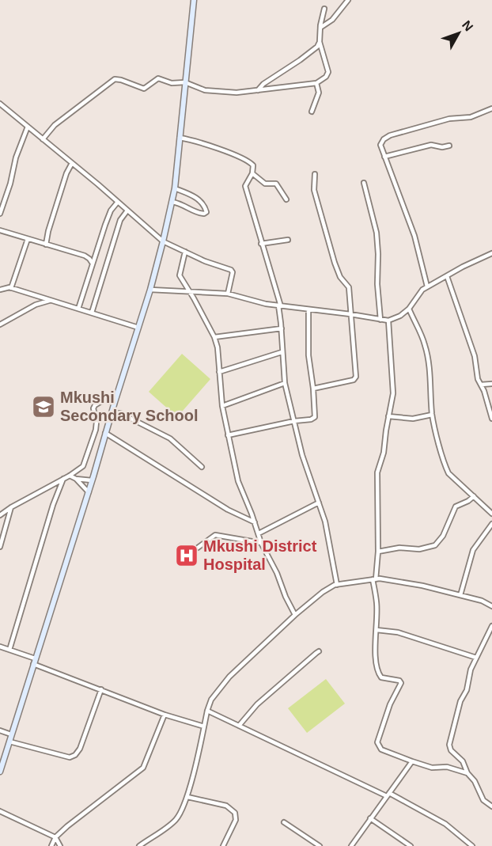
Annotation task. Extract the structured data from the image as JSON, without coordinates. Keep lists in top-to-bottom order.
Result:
{
  "places": {
    "school or university": ["Mkushi Secondary School"],
    "hospital": ["Mkushi District Hospital"]
  },
  "north": "top right"
}
